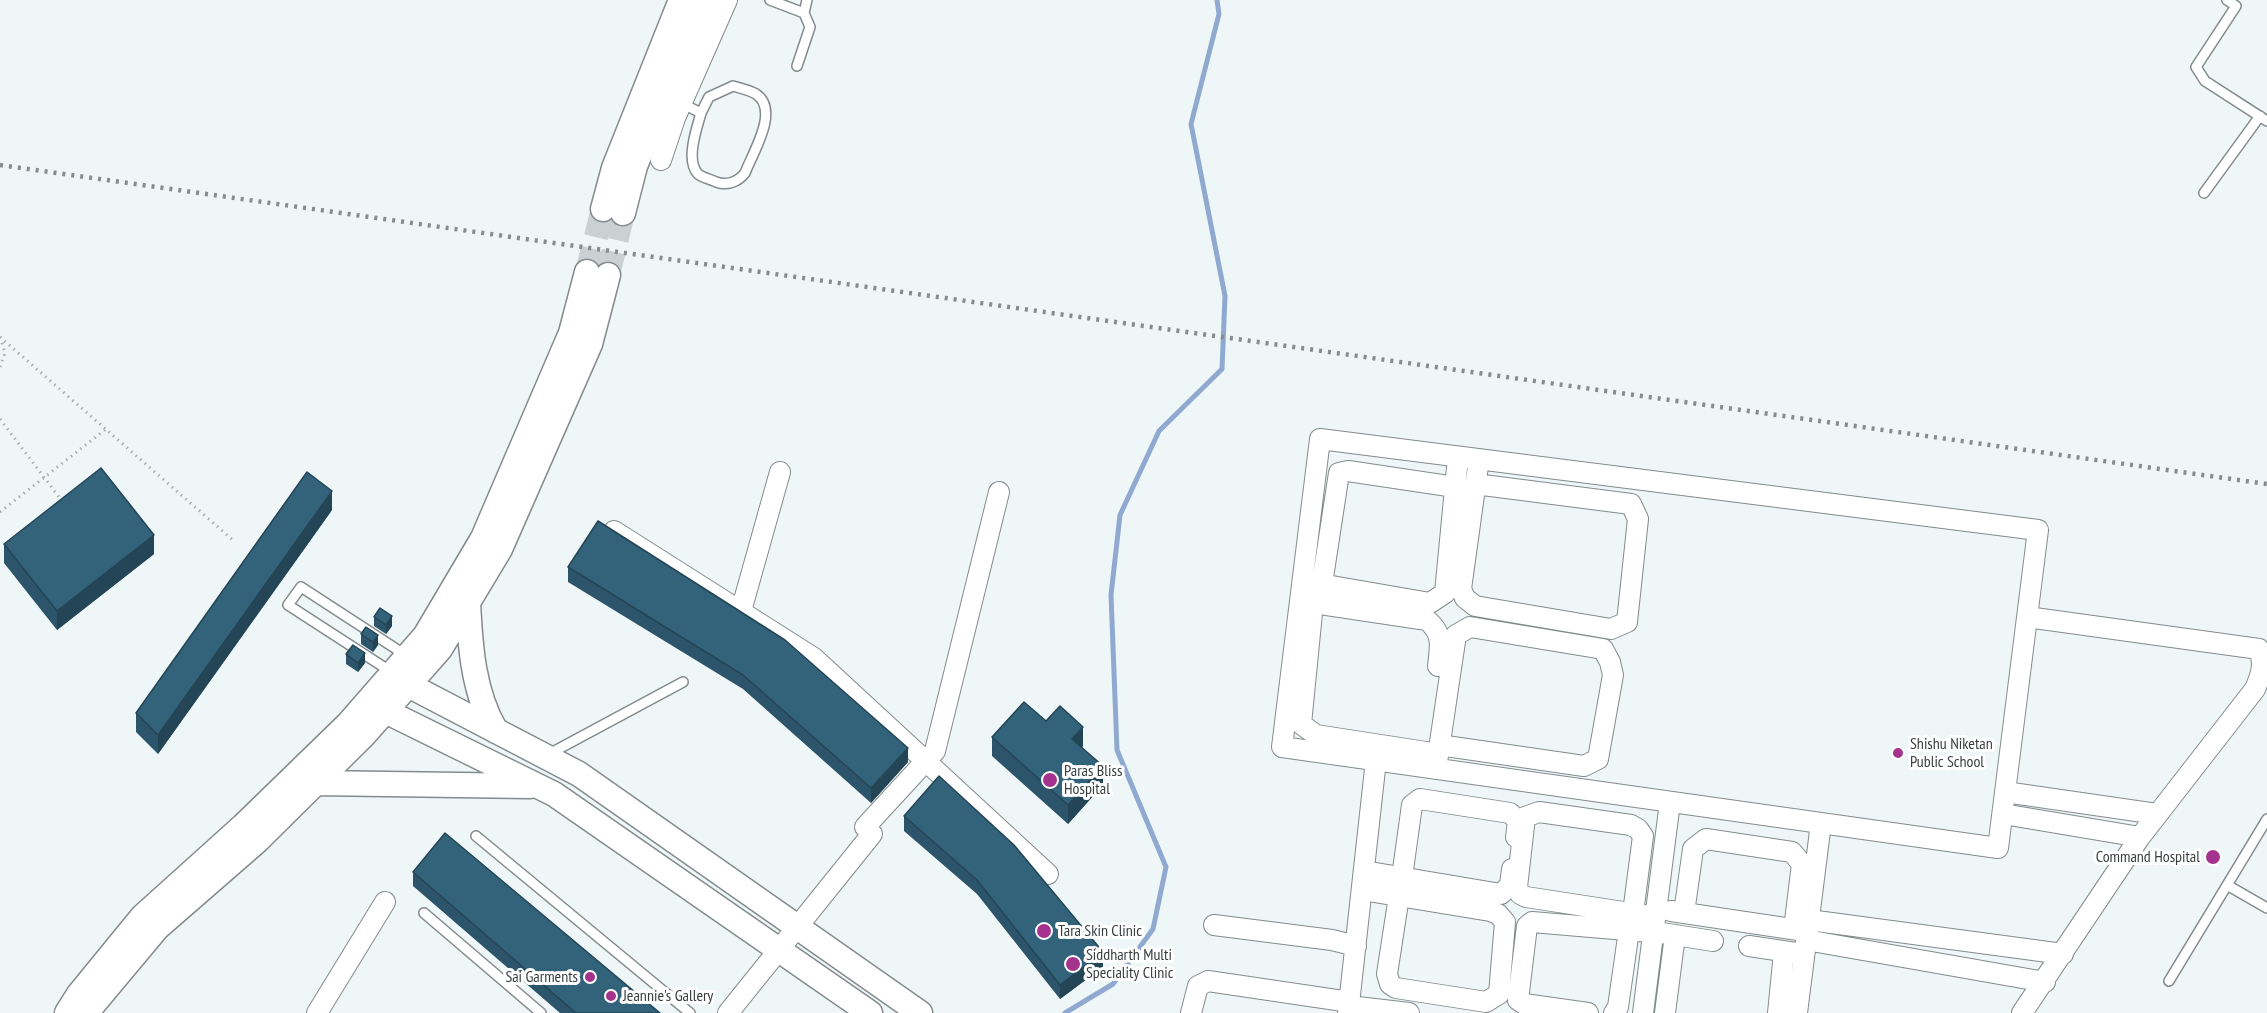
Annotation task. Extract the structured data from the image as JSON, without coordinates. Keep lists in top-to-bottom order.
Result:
{
  "places": [
    "Shishu Niketan Public School",
    "Paras Bliss Hospital",
    "Command Hospital",
    "Tara Skin Clinic",
    "Siddharth Multi Speciality Clinic",
    "Sai Garments",
    "Jeannie's Gallery"
  ]
}
